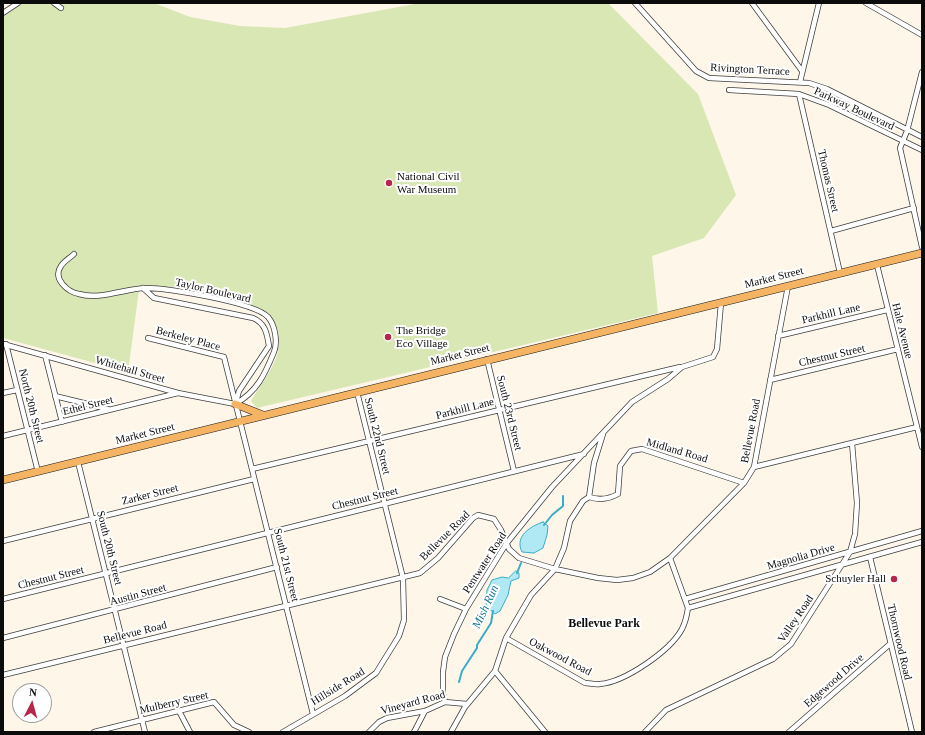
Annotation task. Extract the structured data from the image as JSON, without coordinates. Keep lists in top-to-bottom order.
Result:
{
  "streets": {
    "main road": ["Market Street"],
    "street": [
      "Rivington Terrace",
      "Parkway Boulevard",
      "Thomas Street",
      "Taylor Boulevard",
      "Parkhill Lane",
      "Hale Avenue",
      "Berkeley Place",
      "Chestnut Street",
      "Whitehall Street",
      "North 20th Street",
      "Ethel Street",
      "South 23rd Street",
      "Bellevue Road",
      "South 22nd Street",
      "Midland Road",
      "Zarker Street",
      "South 20th Street",
      "Magnolia Drive",
      "Pentwater Road",
      "South 21st Street",
      "Austin Street",
      "Valley Road",
      "Thornwood Road",
      "Oakwood Road",
      "Edgewood Drive",
      "Hillside Road",
      "Mulberry Street",
      "Vineyard Road"
    ]
  },
  "crossings": [
    ["Rivington Terrace", "Parkway Boulevard"],
    ["Parkway Boulevard", "Thomas Street"],
    ["Thomas Street", "Market Street"],
    ["Market Street", "Hale Avenue"],
    ["Market Street", "North 20th Street"],
    ["Market Street", "South 23rd Street"],
    ["Market Street", "Bellevue Road"],
    ["Market Street", "South 22nd Street"],
    ["Market Street", "South 20th Street"],
    ["Market Street", "South 21st Street"],
    ["Taylor Boulevard", "Berkeley Place"],
    ["Taylor Boulevard", "Whitehall Street"],
    ["Parkhill Lane", "Hale Avenue"],
    ["Parkhill Lane", "South 23rd Street"],
    ["Parkhill Lane", "Bellevue Road"],
    ["Parkhill Lane", "South 22nd Street"],
    ["Parkhill Lane", "South 21st Street"],
    ["Hale Avenue", "Chestnut Street"],
    ["Berkeley Place", "Whitehall Street"],
    ["Chestnut Street", "South 23rd Street"],
    ["Chestnut Street", "Bellevue Road"],
    ["Chestnut Street", "South 22nd Street"],
    ["Chestnut Street", "South 20th Street"],
    ["Chestnut Street", "Pentwater Road"],
    ["Chestnut Street", "South 21st Street"],
    ["Whitehall Street", "North 20th Street"],
    ["Whitehall Street", "Ethel Street"],
    ["North 20th Street", "Ethel Street"],
    ["Bellevue Road", "South 22nd Street"],
    ["Bellevue Road", "Midland Road"],
    ["Bellevue Road", "South 20th Street"],
    ["Bellevue Road", "Pentwater Road"],
    ["Bellevue Road", "South 21st Street"],
    ["Bellevue Road", "Hillside Road"],
    ["South 22nd Street", "Hillside Road"],
    ["Zarker Street", "South 20th Street"],
    ["Zarker Street", "South 21st Street"],
    ["South 20th Street", "Austin Street"],
    ["South 20th Street", "Mulberry Street"],
    ["Magnolia Drive", "Valley Road"],
    ["Magnolia Drive", "Thornwood Road"],
    ["Magnolia Drive", "Oakwood Road"],
    ["Pentwater Road", "Vineyard Road"],
    ["South 21st Street", "Austin Street"],
    ["South 21st Street", "Hillside Road"],
    ["Thornwood Road", "Edgewood Drive"]
  ],
  "districts": ["Bellevue Park"],
  "water": ["Mish Run"],
  "places": ["National Civil War Museum", "The Bridge Eco Village", "Schuyler Hall"],
  "north": "top"
}
